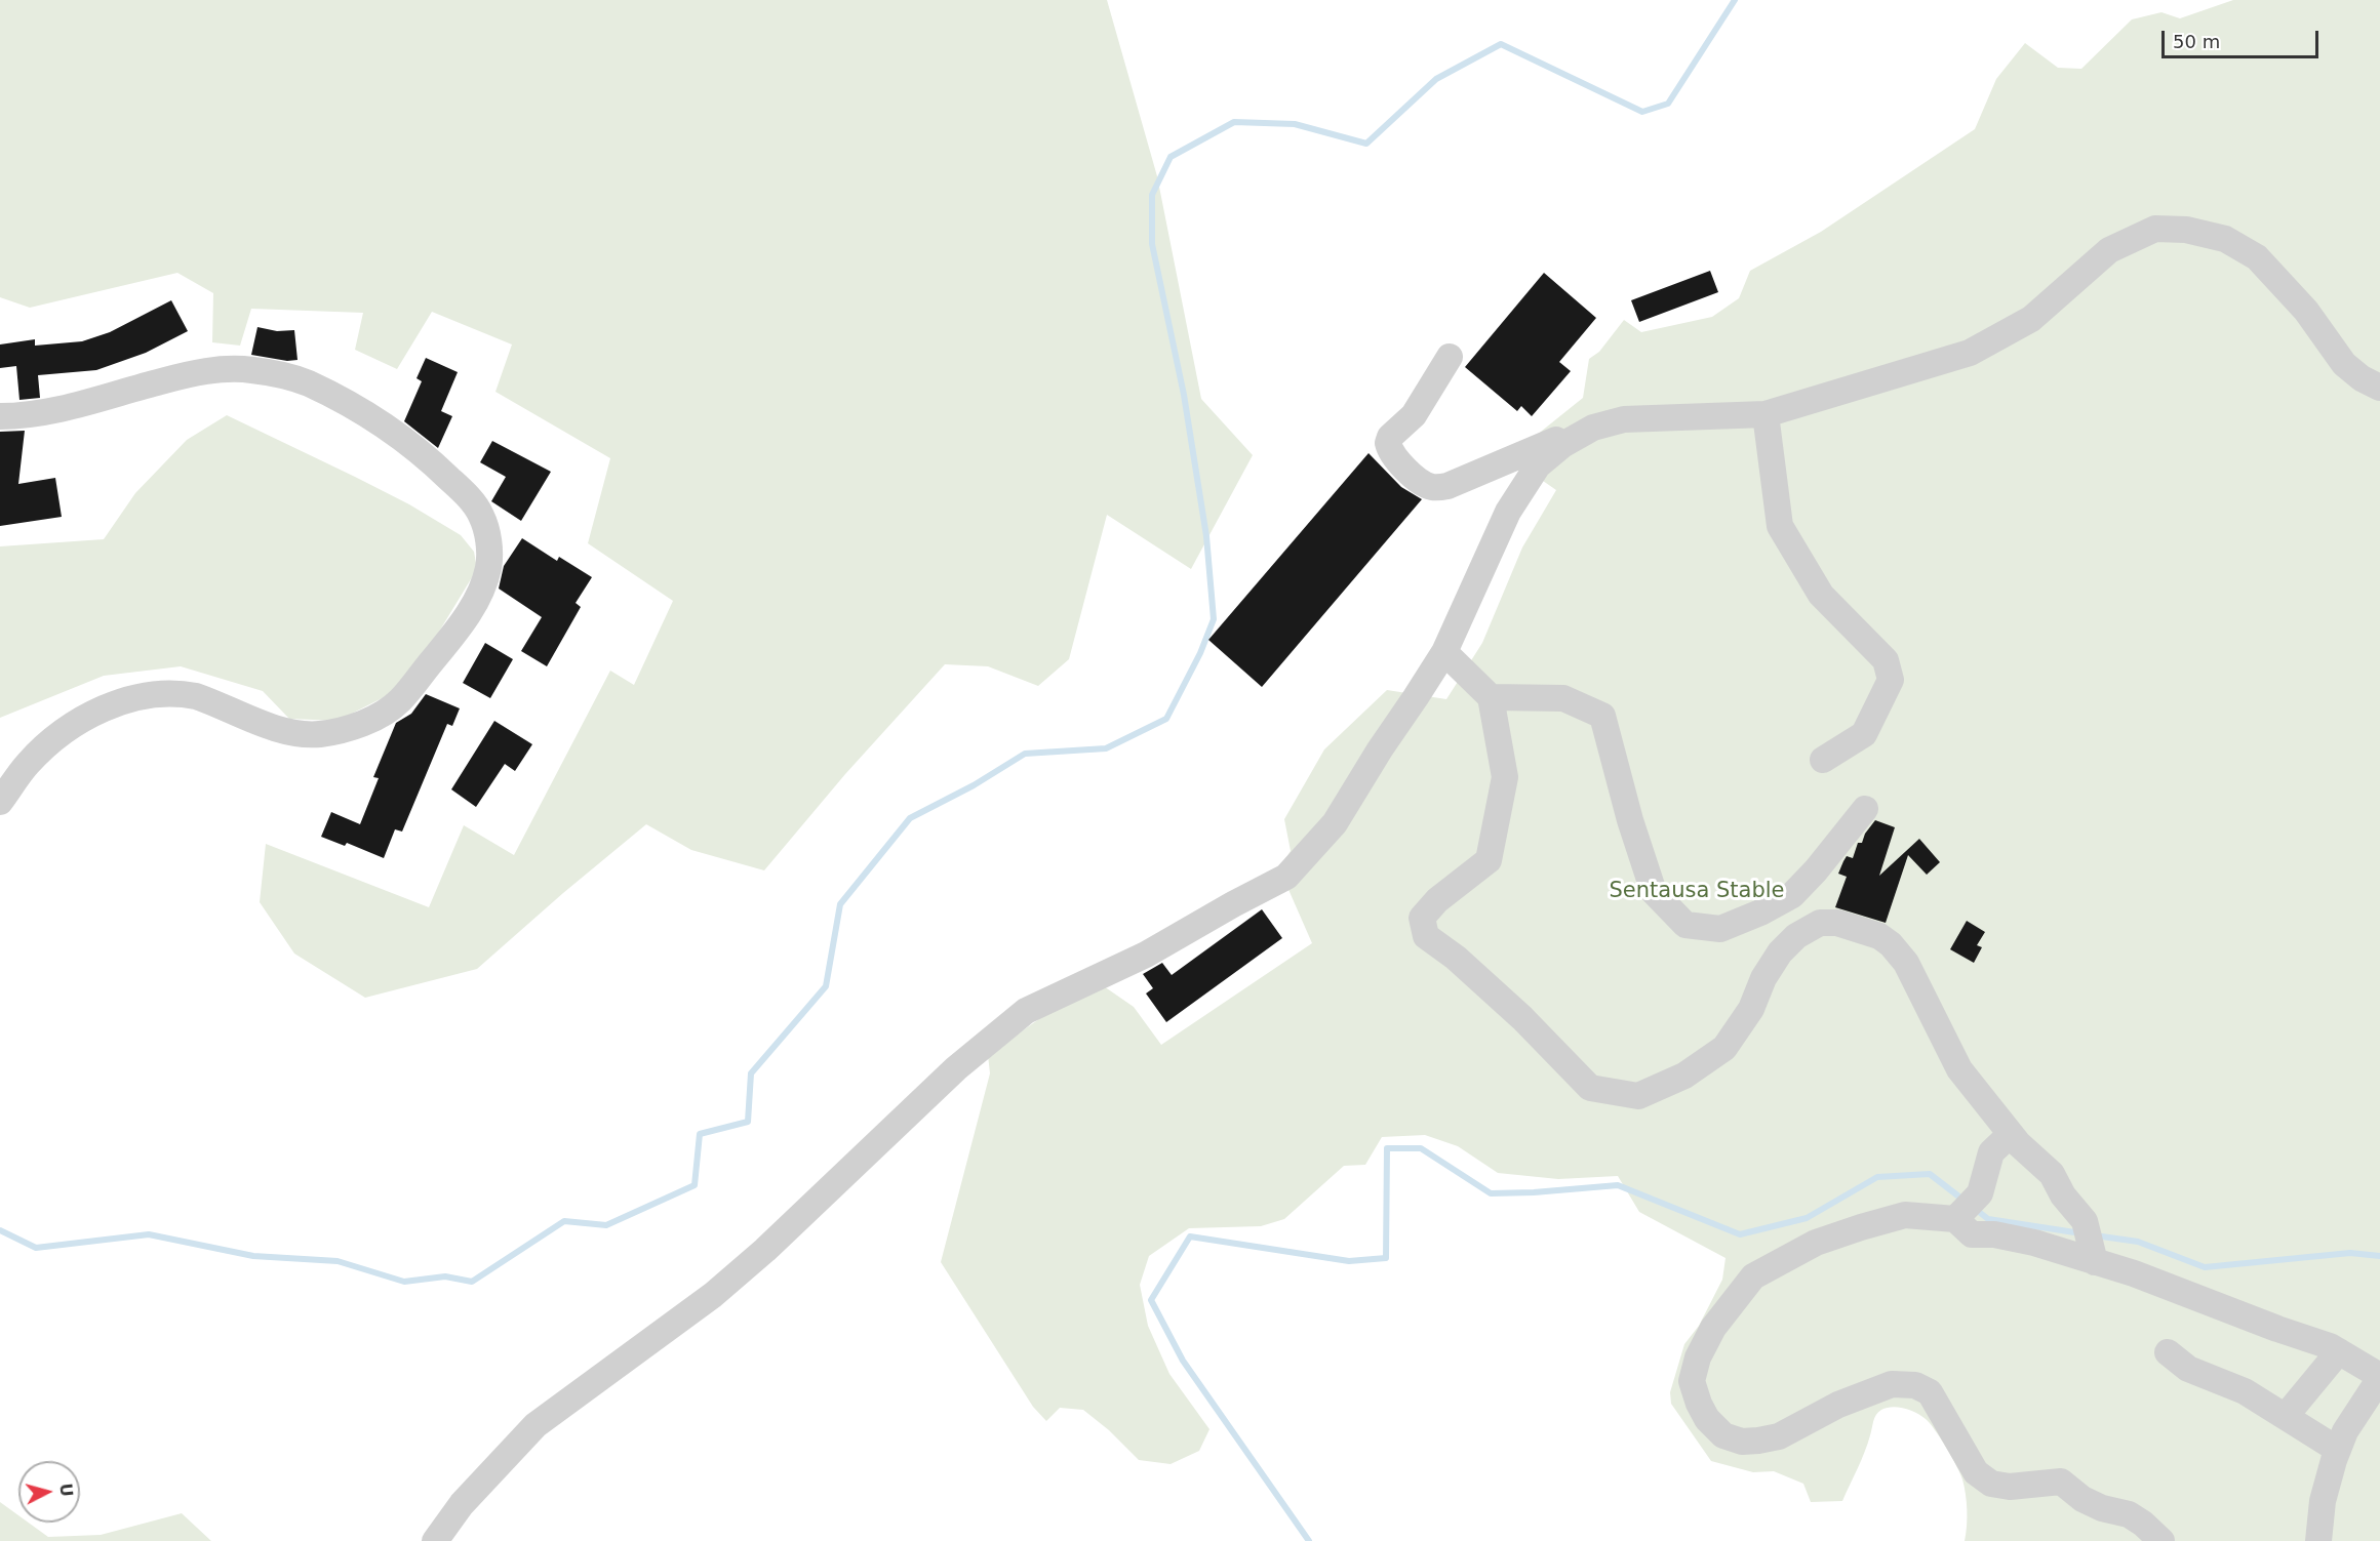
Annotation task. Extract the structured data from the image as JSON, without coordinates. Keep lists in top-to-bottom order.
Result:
{
  "parks": ["Sentausa Stable"],
  "scale_bar": "50 m",
  "north": "right"
}
